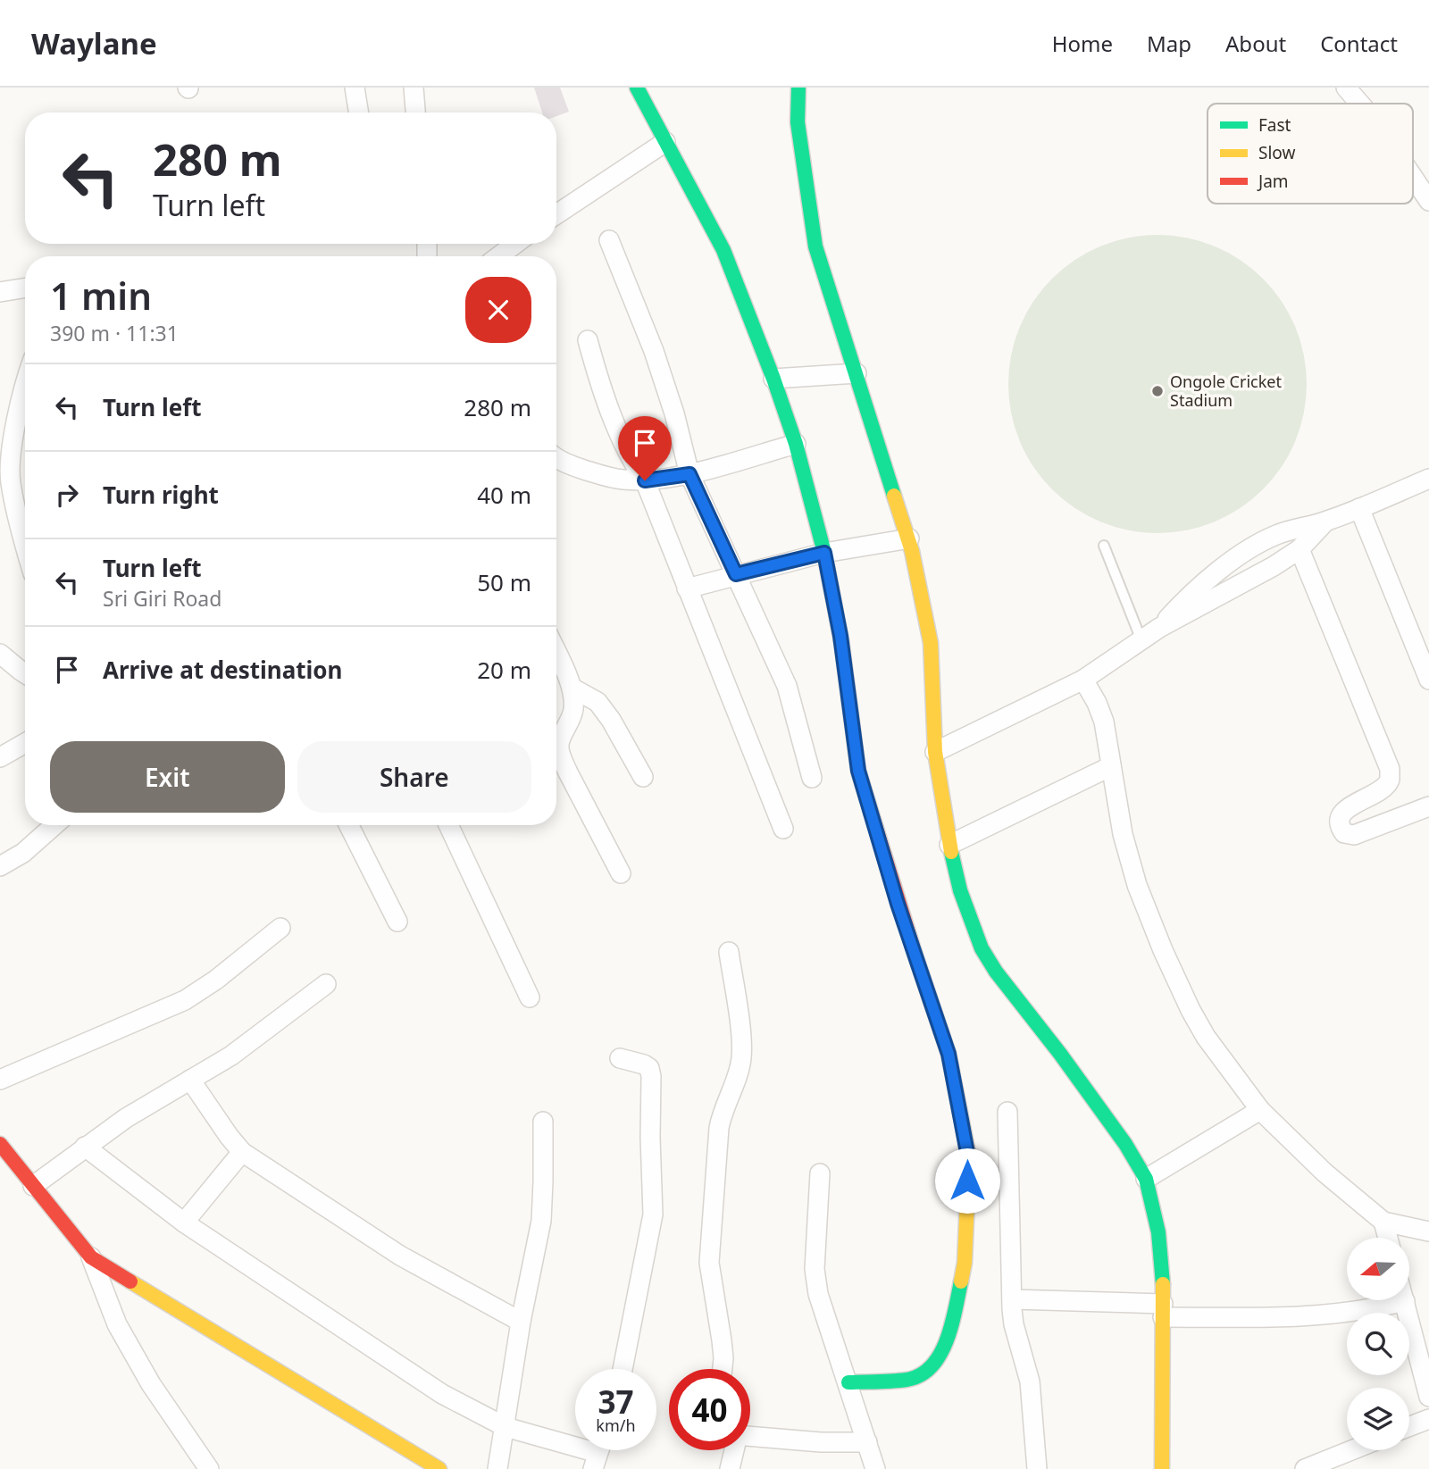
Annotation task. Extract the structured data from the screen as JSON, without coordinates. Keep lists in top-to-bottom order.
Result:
{
  "places": ["Ongole Cricket Stadium"],
  "legend": ["Fast", "Slow", "Jam"],
  "north": "left",
  "page": {
    "header": "Waylane",
    "nav": [
      "Home",
      "Map",
      "About",
      "Contact"
    ],
    "turn": ["280 m", "Turn left"],
    "heading": ["1 min", "390 m · 11:31"],
    "list": [
      {
        "name": "Turn left",
        "value": "280 m"
      },
      {
        "name": "Turn right",
        "value": "40 m"
      },
      {
        "name": "Turn left",
        "note": "Sri Giri Road",
        "value": "50 m"
      },
      {
        "name": "Arrive at destination",
        "value": "20 m"
      }
    ],
    "buttons": ["Exit", "Share"],
    "speed": "37 km/h",
    "limit": "40"
  }
}
